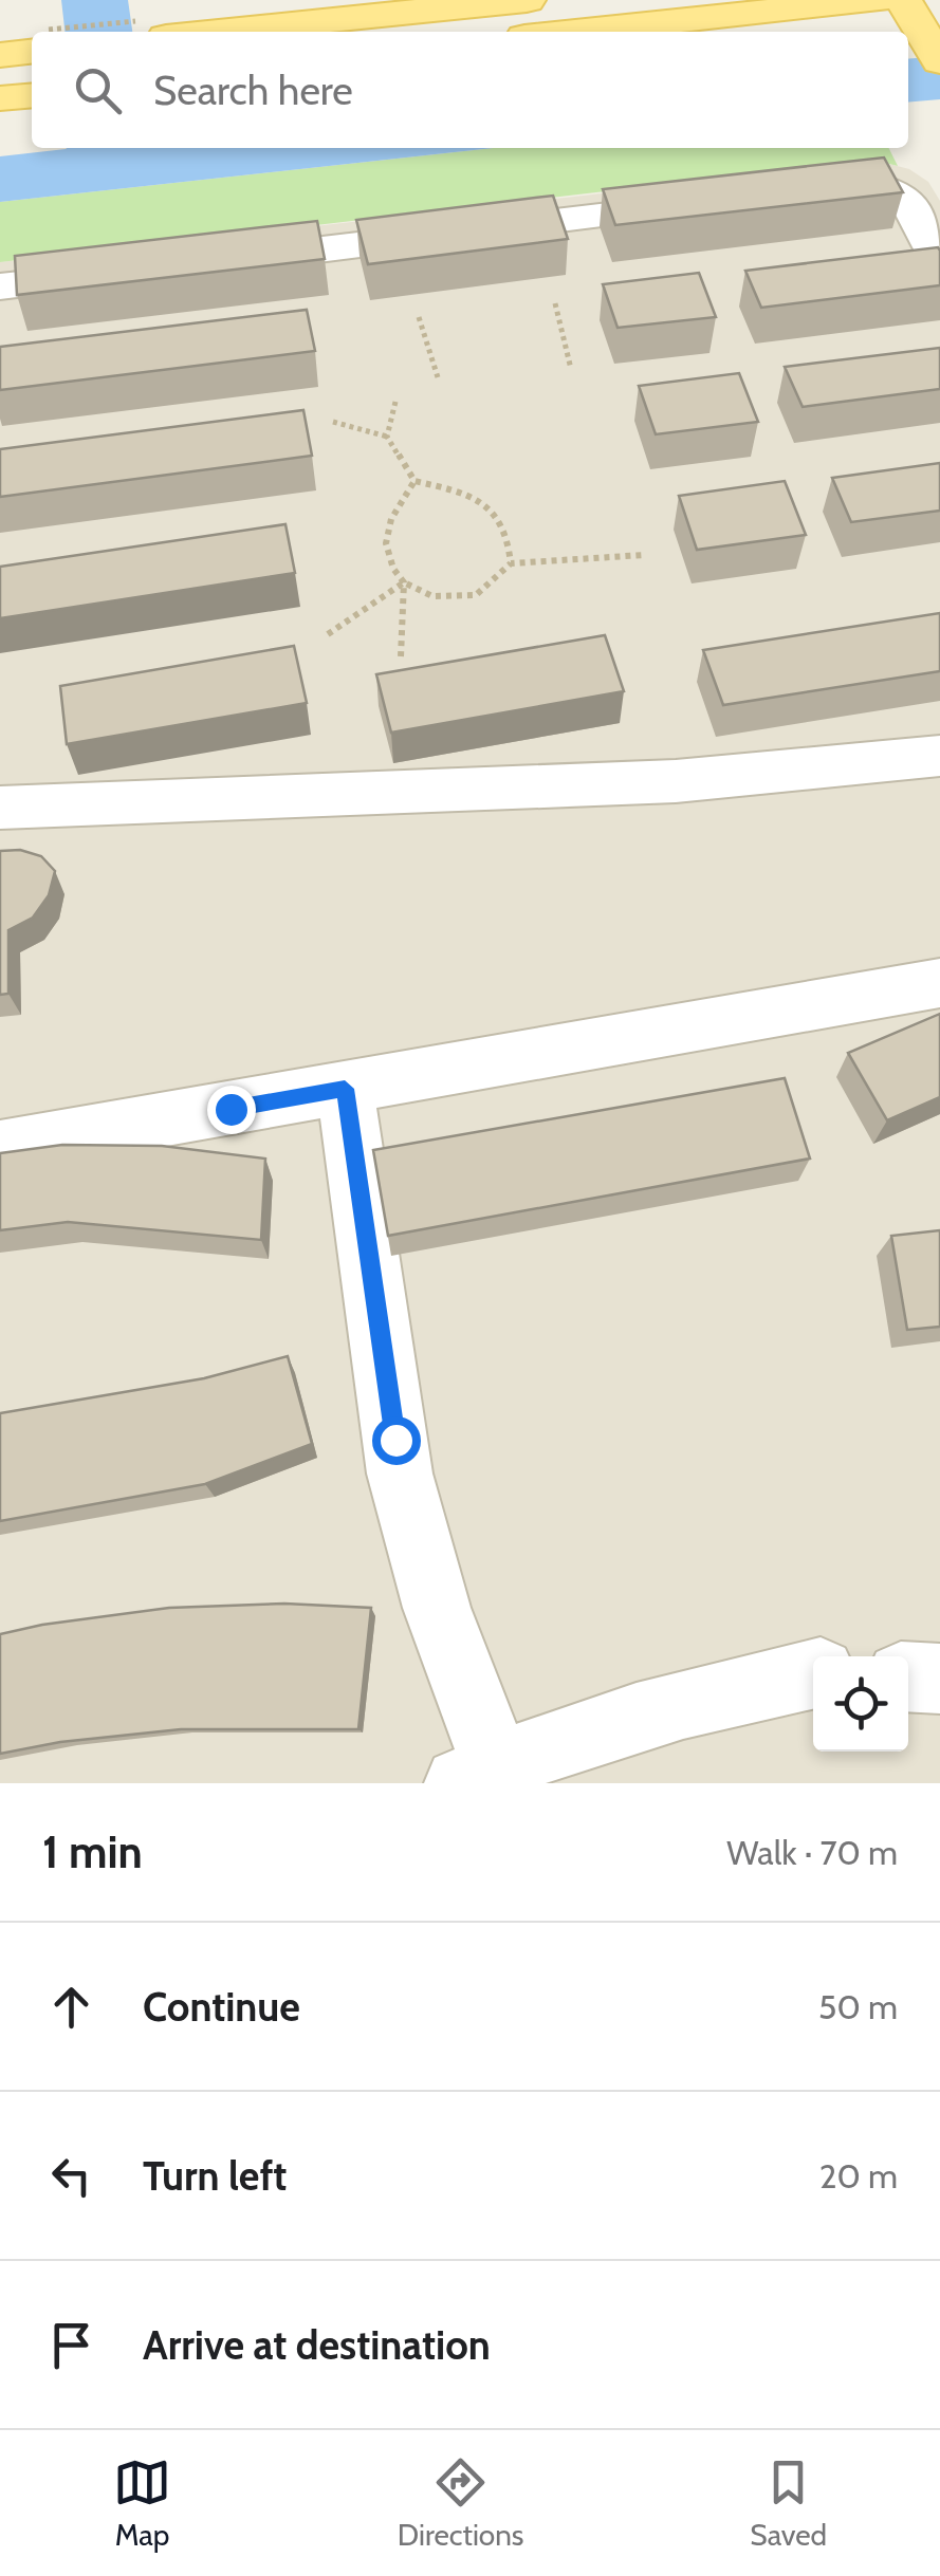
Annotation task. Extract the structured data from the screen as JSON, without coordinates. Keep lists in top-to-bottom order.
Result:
{
  "page": {
    "search": "Search here",
    "heading": ["1 min", "Walk · 70 m"],
    "list": [
      ["Continue", "50 m"],
      ["Turn left", "20 m"],
      "Arrive at destination"
    ],
    "nav": ["Map", "Directions", "Saved"]
  }
}
